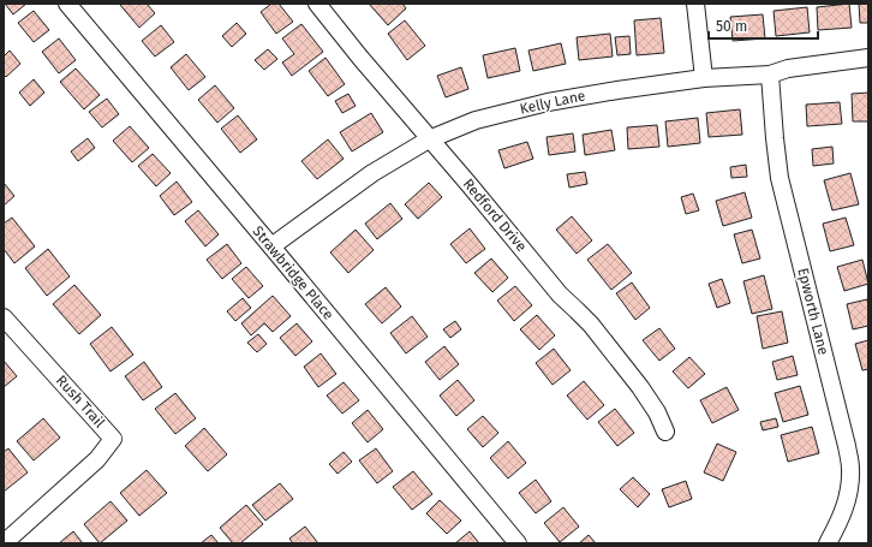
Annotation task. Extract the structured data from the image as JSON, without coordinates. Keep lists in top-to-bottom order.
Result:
{
  "streets": {
    "street": [
      "Kelly Lane",
      "Redford Drive",
      "Strawbridge Place",
      "Epworth Lane",
      "Rush Trail"
    ]
  },
  "crossings": [
    ["Kelly Lane", "Redford Drive"],
    ["Kelly Lane", "Strawbridge Place"],
    ["Kelly Lane", "Epworth Lane"]
  ],
  "scale_bar": "50 m"
}
